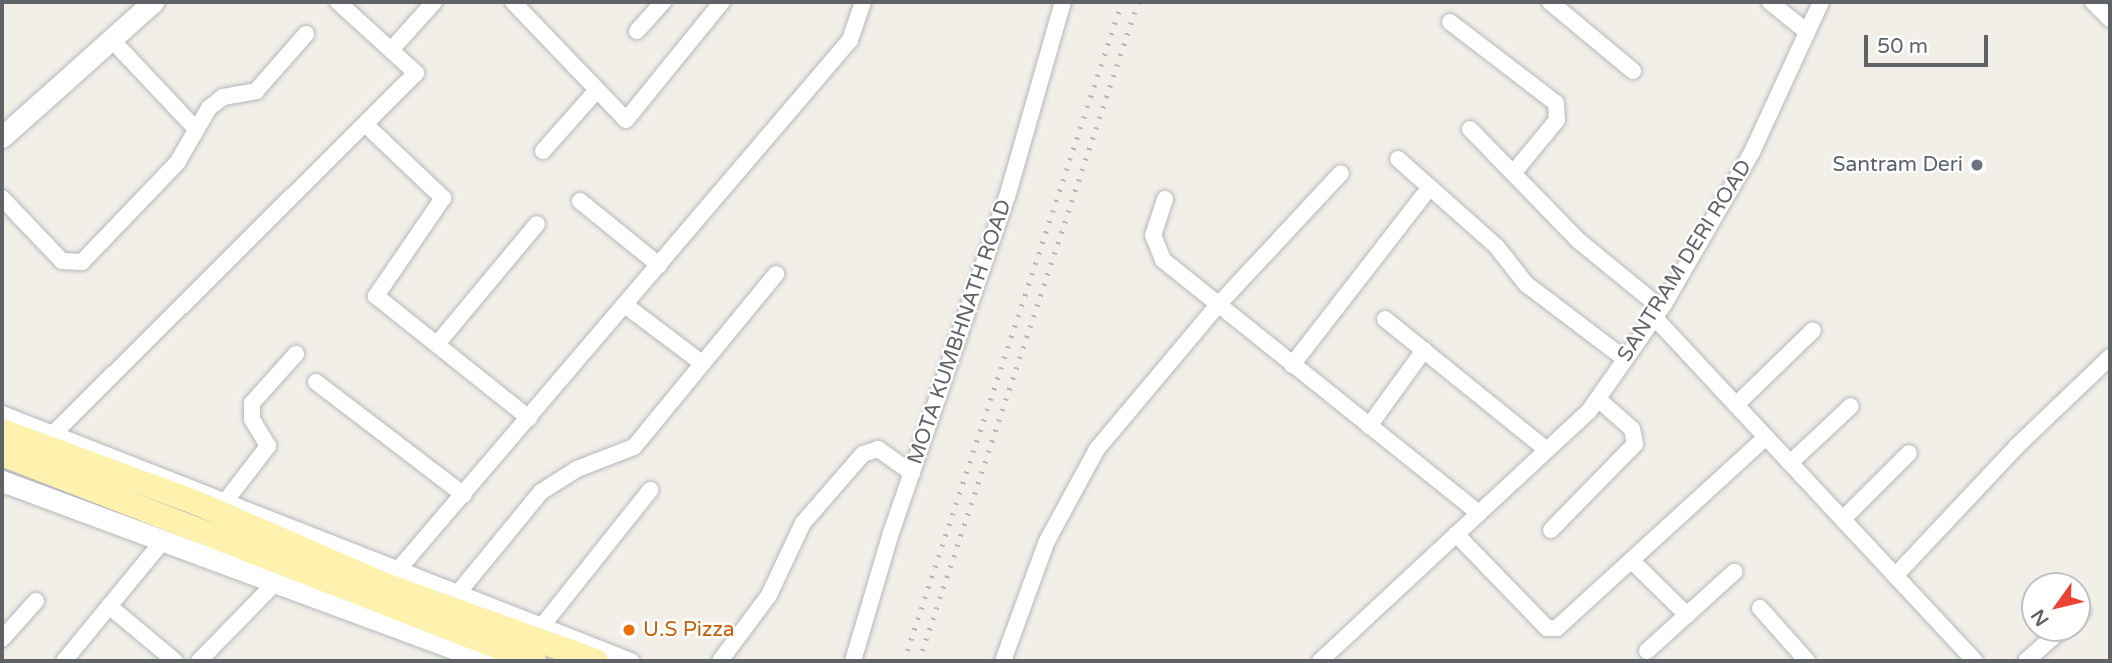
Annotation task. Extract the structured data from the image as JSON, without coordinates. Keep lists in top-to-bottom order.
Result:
{
  "streets": {
    "street": ["SANTRAM DERI ROAD", "MOTA KUMBHNATH ROAD"]
  },
  "places": ["Santram Deri", "U.S Pizza"],
  "scale_bar": "50 m",
  "north": "bottom left"
}
